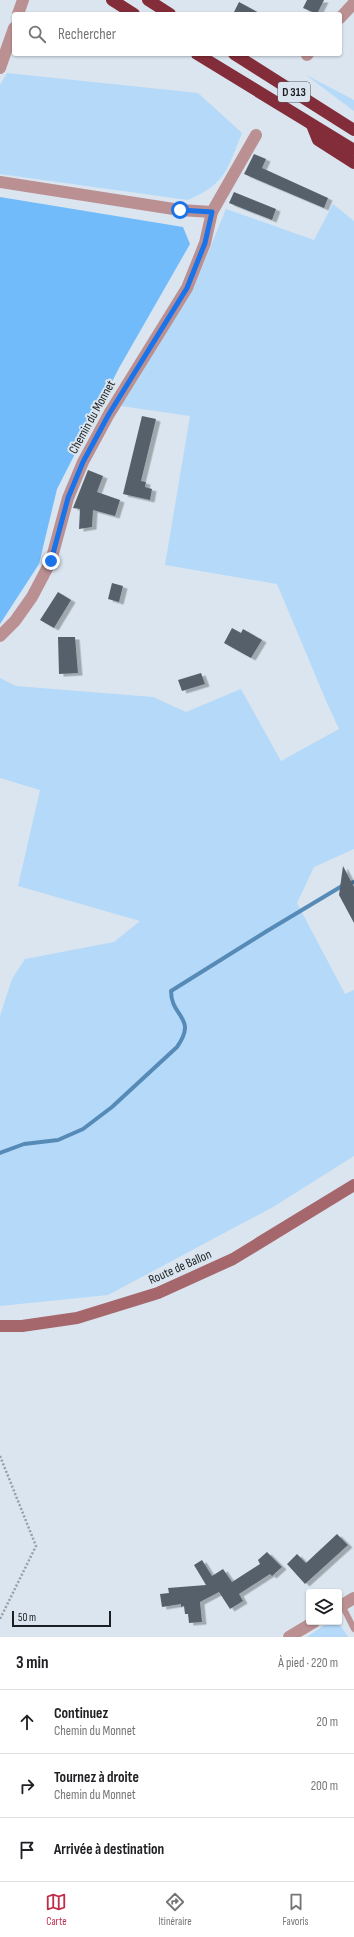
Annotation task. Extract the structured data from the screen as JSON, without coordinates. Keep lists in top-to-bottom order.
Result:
{
  "streets": {
    "highway": ["D 313"],
    "main road": ["Route de Ballon"],
    "street": ["Chemin du Monnet"]
  },
  "scale_bar": "50 m",
  "page": {
    "search": "Rechercher",
    "scale": "50 m",
    "heading": ["3 min", "À pied · 220 m"],
    "list": [
      ["Continuez", "Chemin du Monnet", "20 m"],
      ["Tournez à droite", "Chemin du Monnet", "200 m"],
      "Arrivée à destination"
    ],
    "nav": ["Carte", "Itinéraire", "Favoris"]
  }
}
